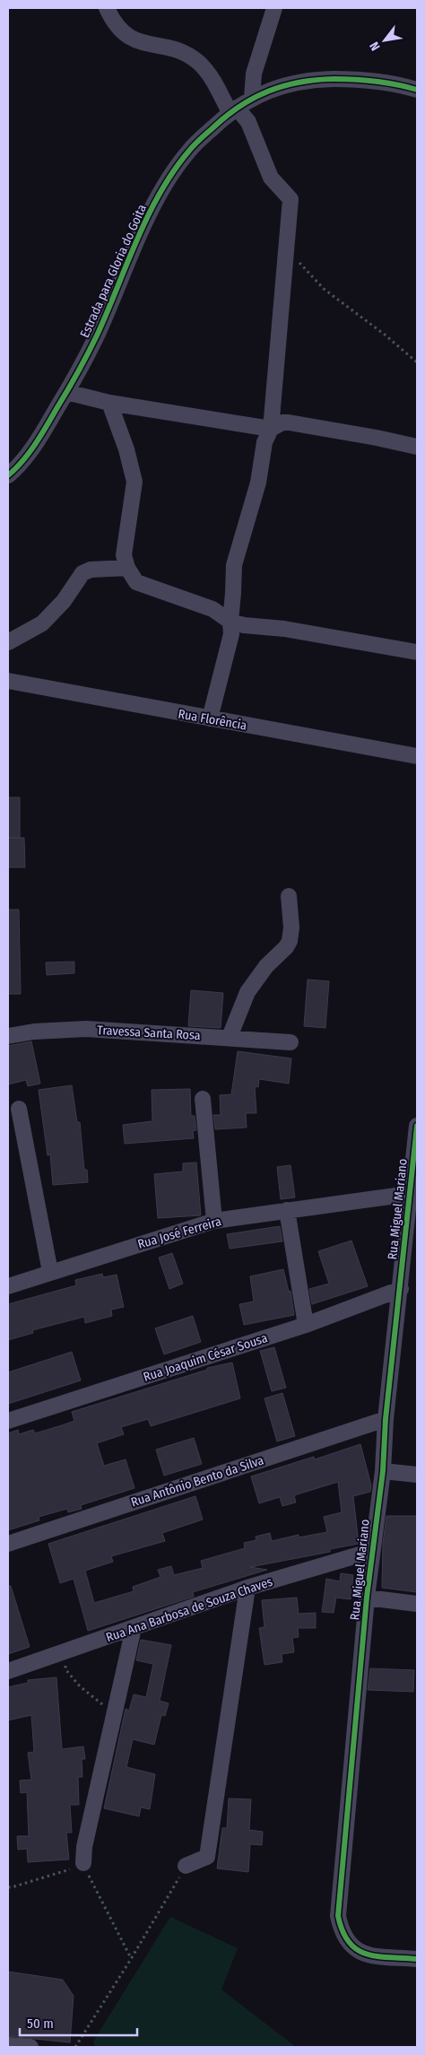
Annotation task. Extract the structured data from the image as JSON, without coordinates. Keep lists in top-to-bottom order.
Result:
{
  "streets": {
    "street": [
      "Estrada para Gloria do Goita",
      "Rua Florência",
      "Travessa Santa Rosa",
      "Rua Miguel Mariano",
      "Rua José Ferreira",
      "Rua Joaquim César Sousa",
      "Rua Antônio Bento da Silva",
      "Rua Ana Barbosa de Souza Chaves"
    ]
  },
  "crossings": [
    ["Rua Miguel Mariano", "Rua José Ferreira"],
    ["Rua Miguel Mariano", "Rua Joaquim César Sousa"],
    ["Rua Miguel Mariano", "Rua Antônio Bento da Silva"],
    ["Rua Miguel Mariano", "Rua Ana Barbosa de Souza Chaves"]
  ],
  "scale_bar": "50 m",
  "north": "bottom left"
}
